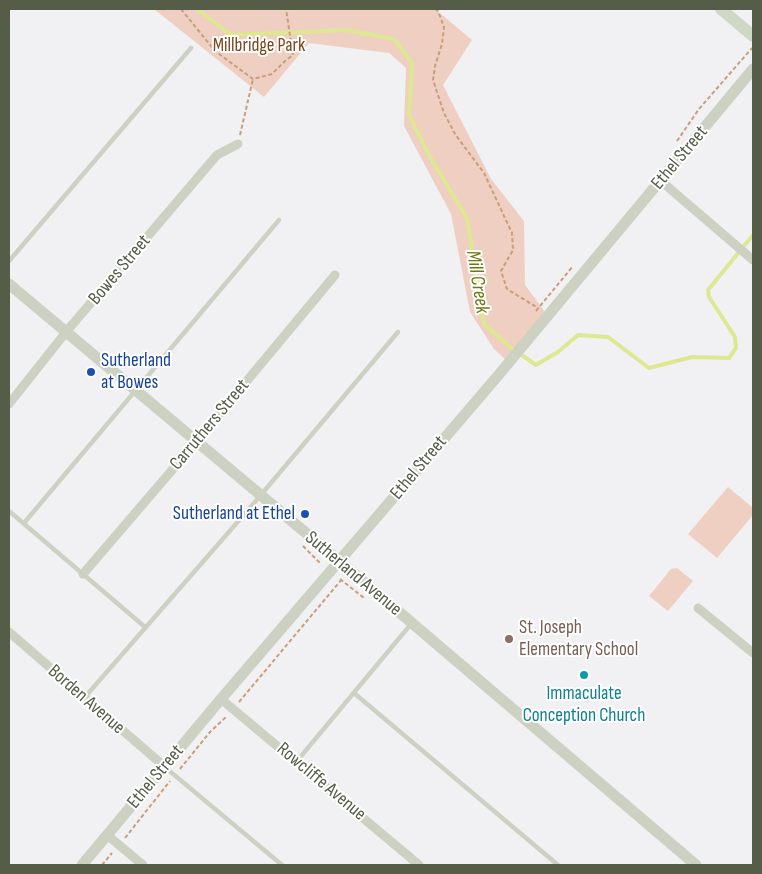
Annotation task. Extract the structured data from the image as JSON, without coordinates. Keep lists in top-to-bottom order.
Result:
{
  "streets": {
    "street": [
      "Ethel Street",
      "Bowes Street",
      "Carruthers Street",
      "Sutherland Avenue",
      "Borden Avenue",
      "Rowcliffe Avenue"
    ]
  },
  "crossings": [
    ["Ethel Street", "Sutherland Avenue"],
    ["Ethel Street", "Borden Avenue"],
    ["Ethel Street", "Rowcliffe Avenue"],
    ["Bowes Street", "Sutherland Avenue"],
    ["Carruthers Street", "Sutherland Avenue"]
  ],
  "water": ["Mill Creek"],
  "parks": ["Millbridge Park"],
  "places": [
    "Sutherland at Bowes",
    "Sutherland at Ethel",
    "St. Joseph Elementary School",
    "Immaculate Conception Church"
  ]
}
